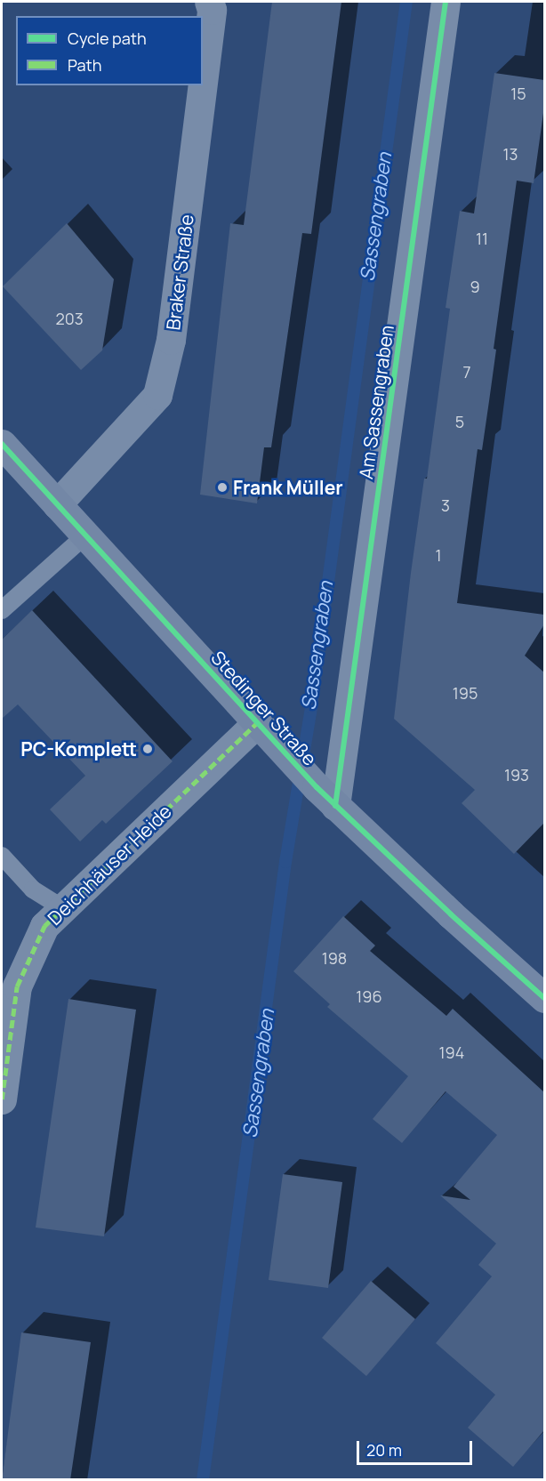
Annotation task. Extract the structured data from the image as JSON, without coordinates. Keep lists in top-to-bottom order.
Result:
{
  "streets": {
    "main road": ["Stedinger Straße"],
    "street": ["Braker Straße", "Am Sassengraben", "Deichhäuser Heide"]
  },
  "crossings": [
    ["Braker Straße", "Stedinger Straße"],
    ["Am Sassengraben", "Stedinger Straße"],
    ["Stedinger Straße", "Deichhäuser Heide"]
  ],
  "water": ["Sassengraben"],
  "places": ["Frank Müller", "PC-Komplett"],
  "house_numbers": [
    "15",
    "13",
    "11",
    "9",
    "203",
    "7",
    "5",
    "3",
    "1",
    "195",
    "193",
    "198",
    "196",
    "194"
  ],
  "legend": ["Cycle path", "Path"],
  "scale_bar": "20 m"
}
